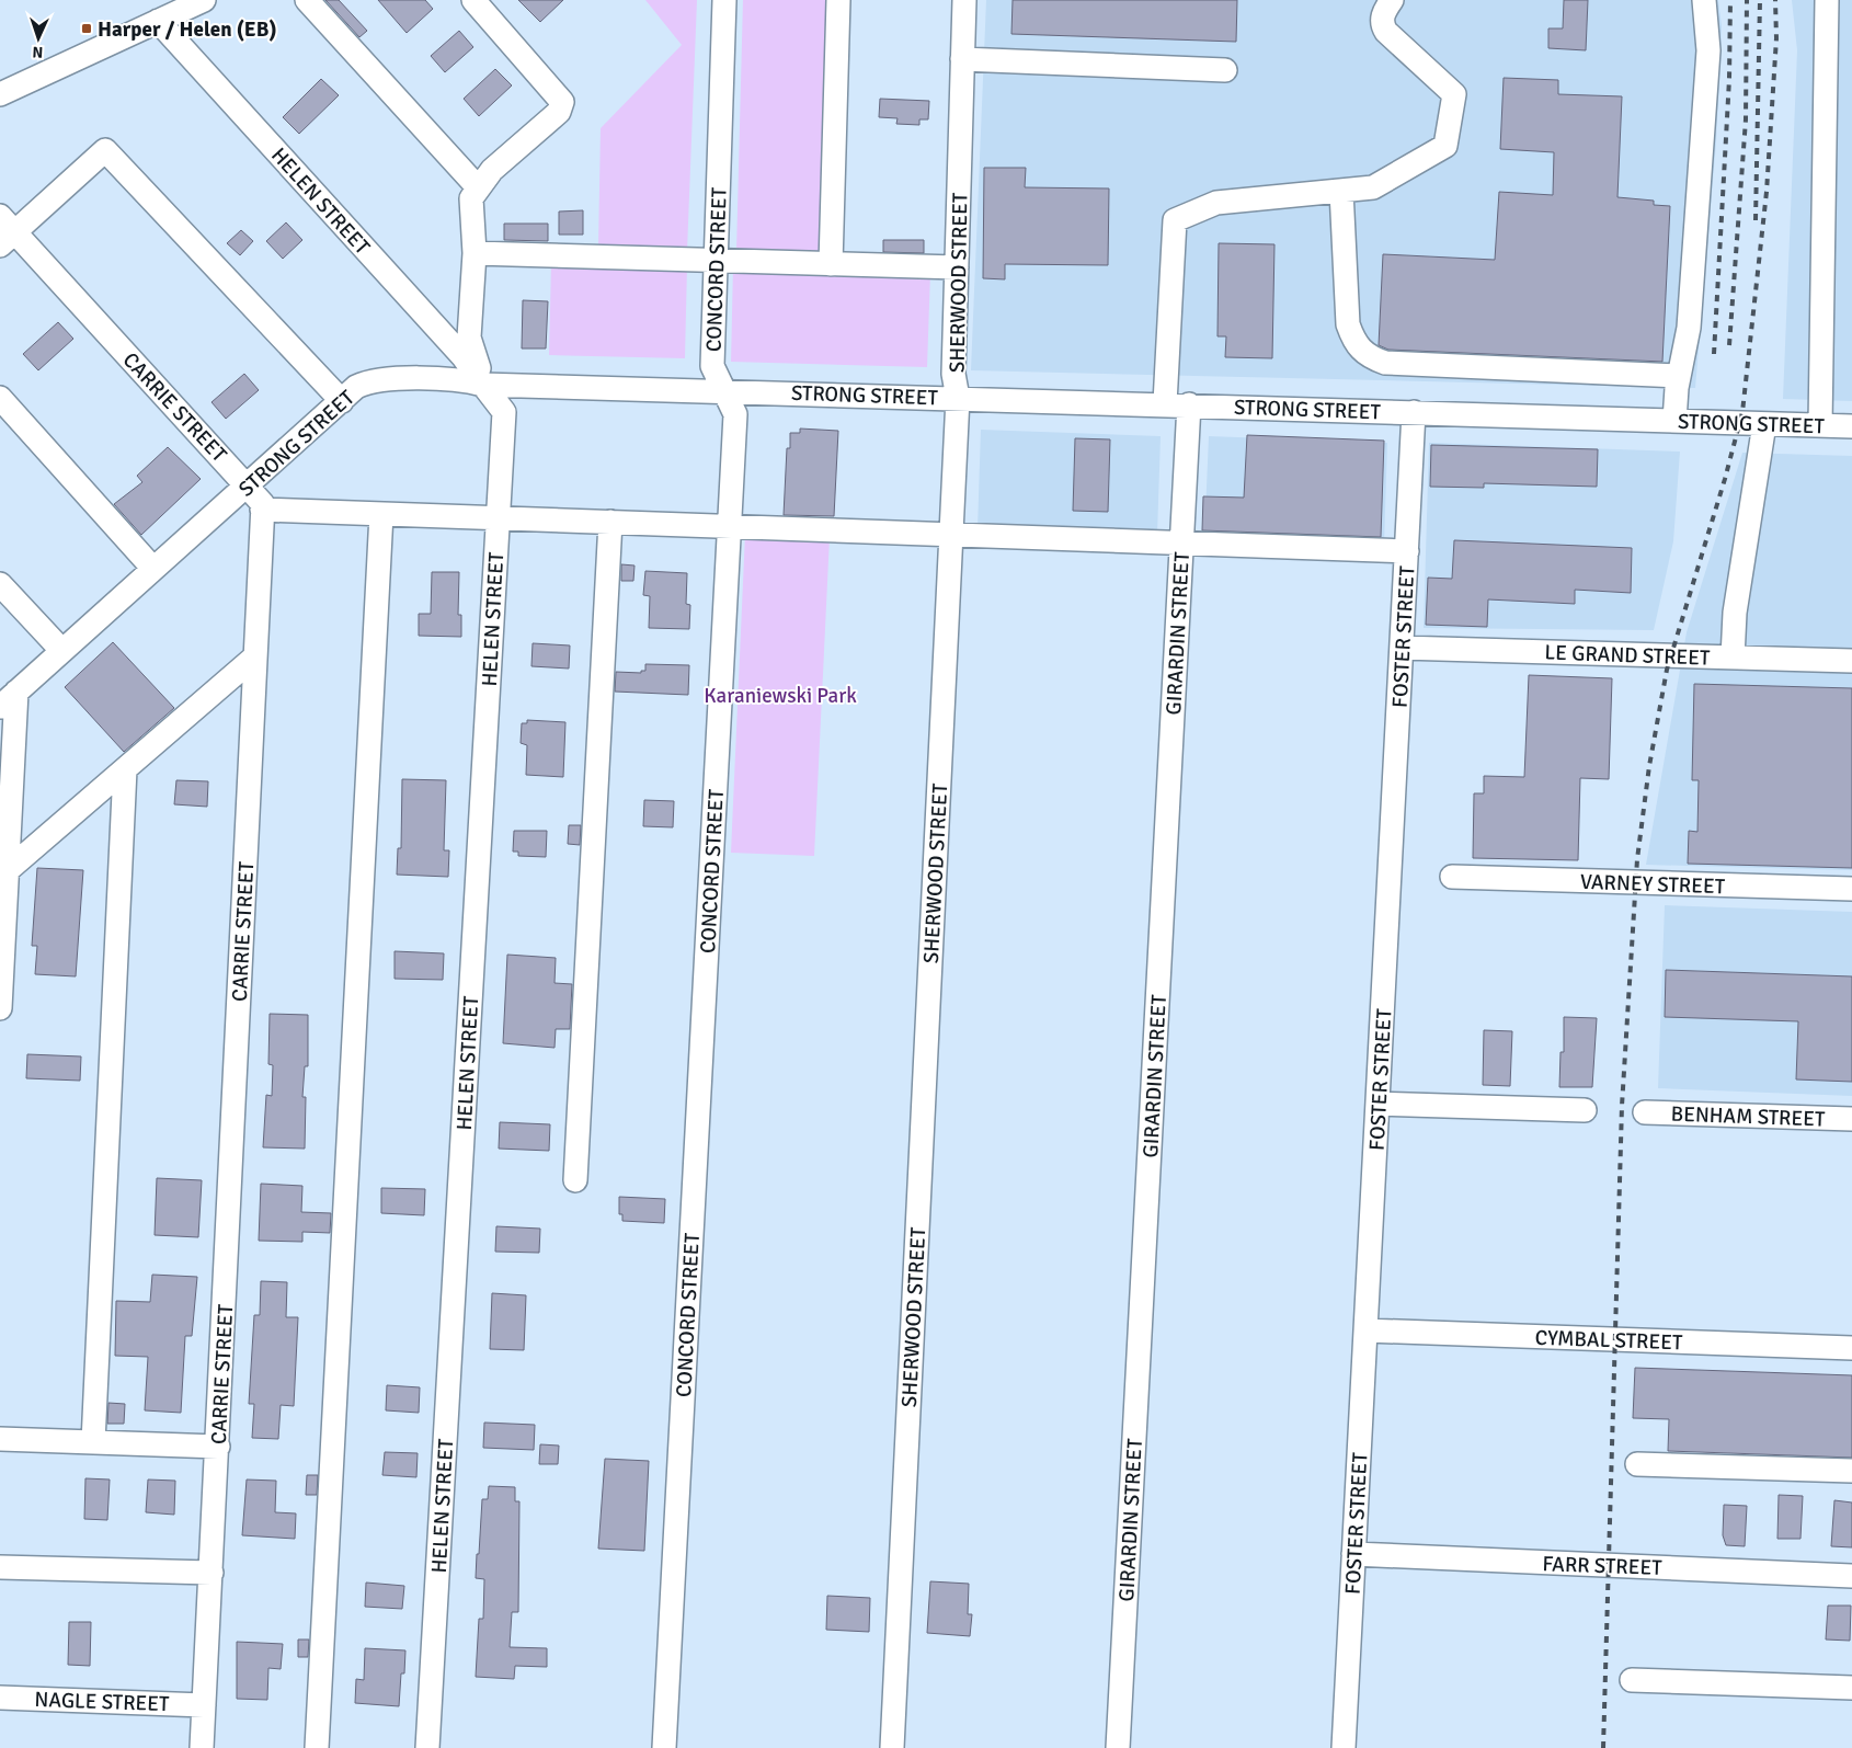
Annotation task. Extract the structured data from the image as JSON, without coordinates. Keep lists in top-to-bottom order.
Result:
{
  "streets": {
    "street": [
      "HELEN STREET",
      "CONCORD STREET",
      "SHERWOOD STREET",
      "STRONG STREET",
      "CARRIE STREET",
      "GIRARDIN STREET",
      "FOSTER STREET",
      "LE GRAND STREET",
      "VARNEY STREET",
      "BENHAM STREET",
      "CYMBAL STREET",
      "FARR STREET",
      "NAGLE STREET"
    ]
  },
  "crossings": [
    ["HELEN STREET", "STRONG STREET"],
    ["CONCORD STREET", "STRONG STREET"],
    ["SHERWOOD STREET", "STRONG STREET"],
    ["STRONG STREET", "CARRIE STREET"],
    ["STRONG STREET", "GIRARDIN STREET"],
    ["STRONG STREET", "FOSTER STREET"],
    ["CARRIE STREET", "NAGLE STREET"],
    ["FOSTER STREET", "LE GRAND STREET"],
    ["FOSTER STREET", "CYMBAL STREET"],
    ["FOSTER STREET", "FARR STREET"]
  ],
  "parks": ["Karaniewski Park"],
  "places": {
    "transit": ["Harper / Helen (EB)"]
  },
  "north": "bottom"
}
